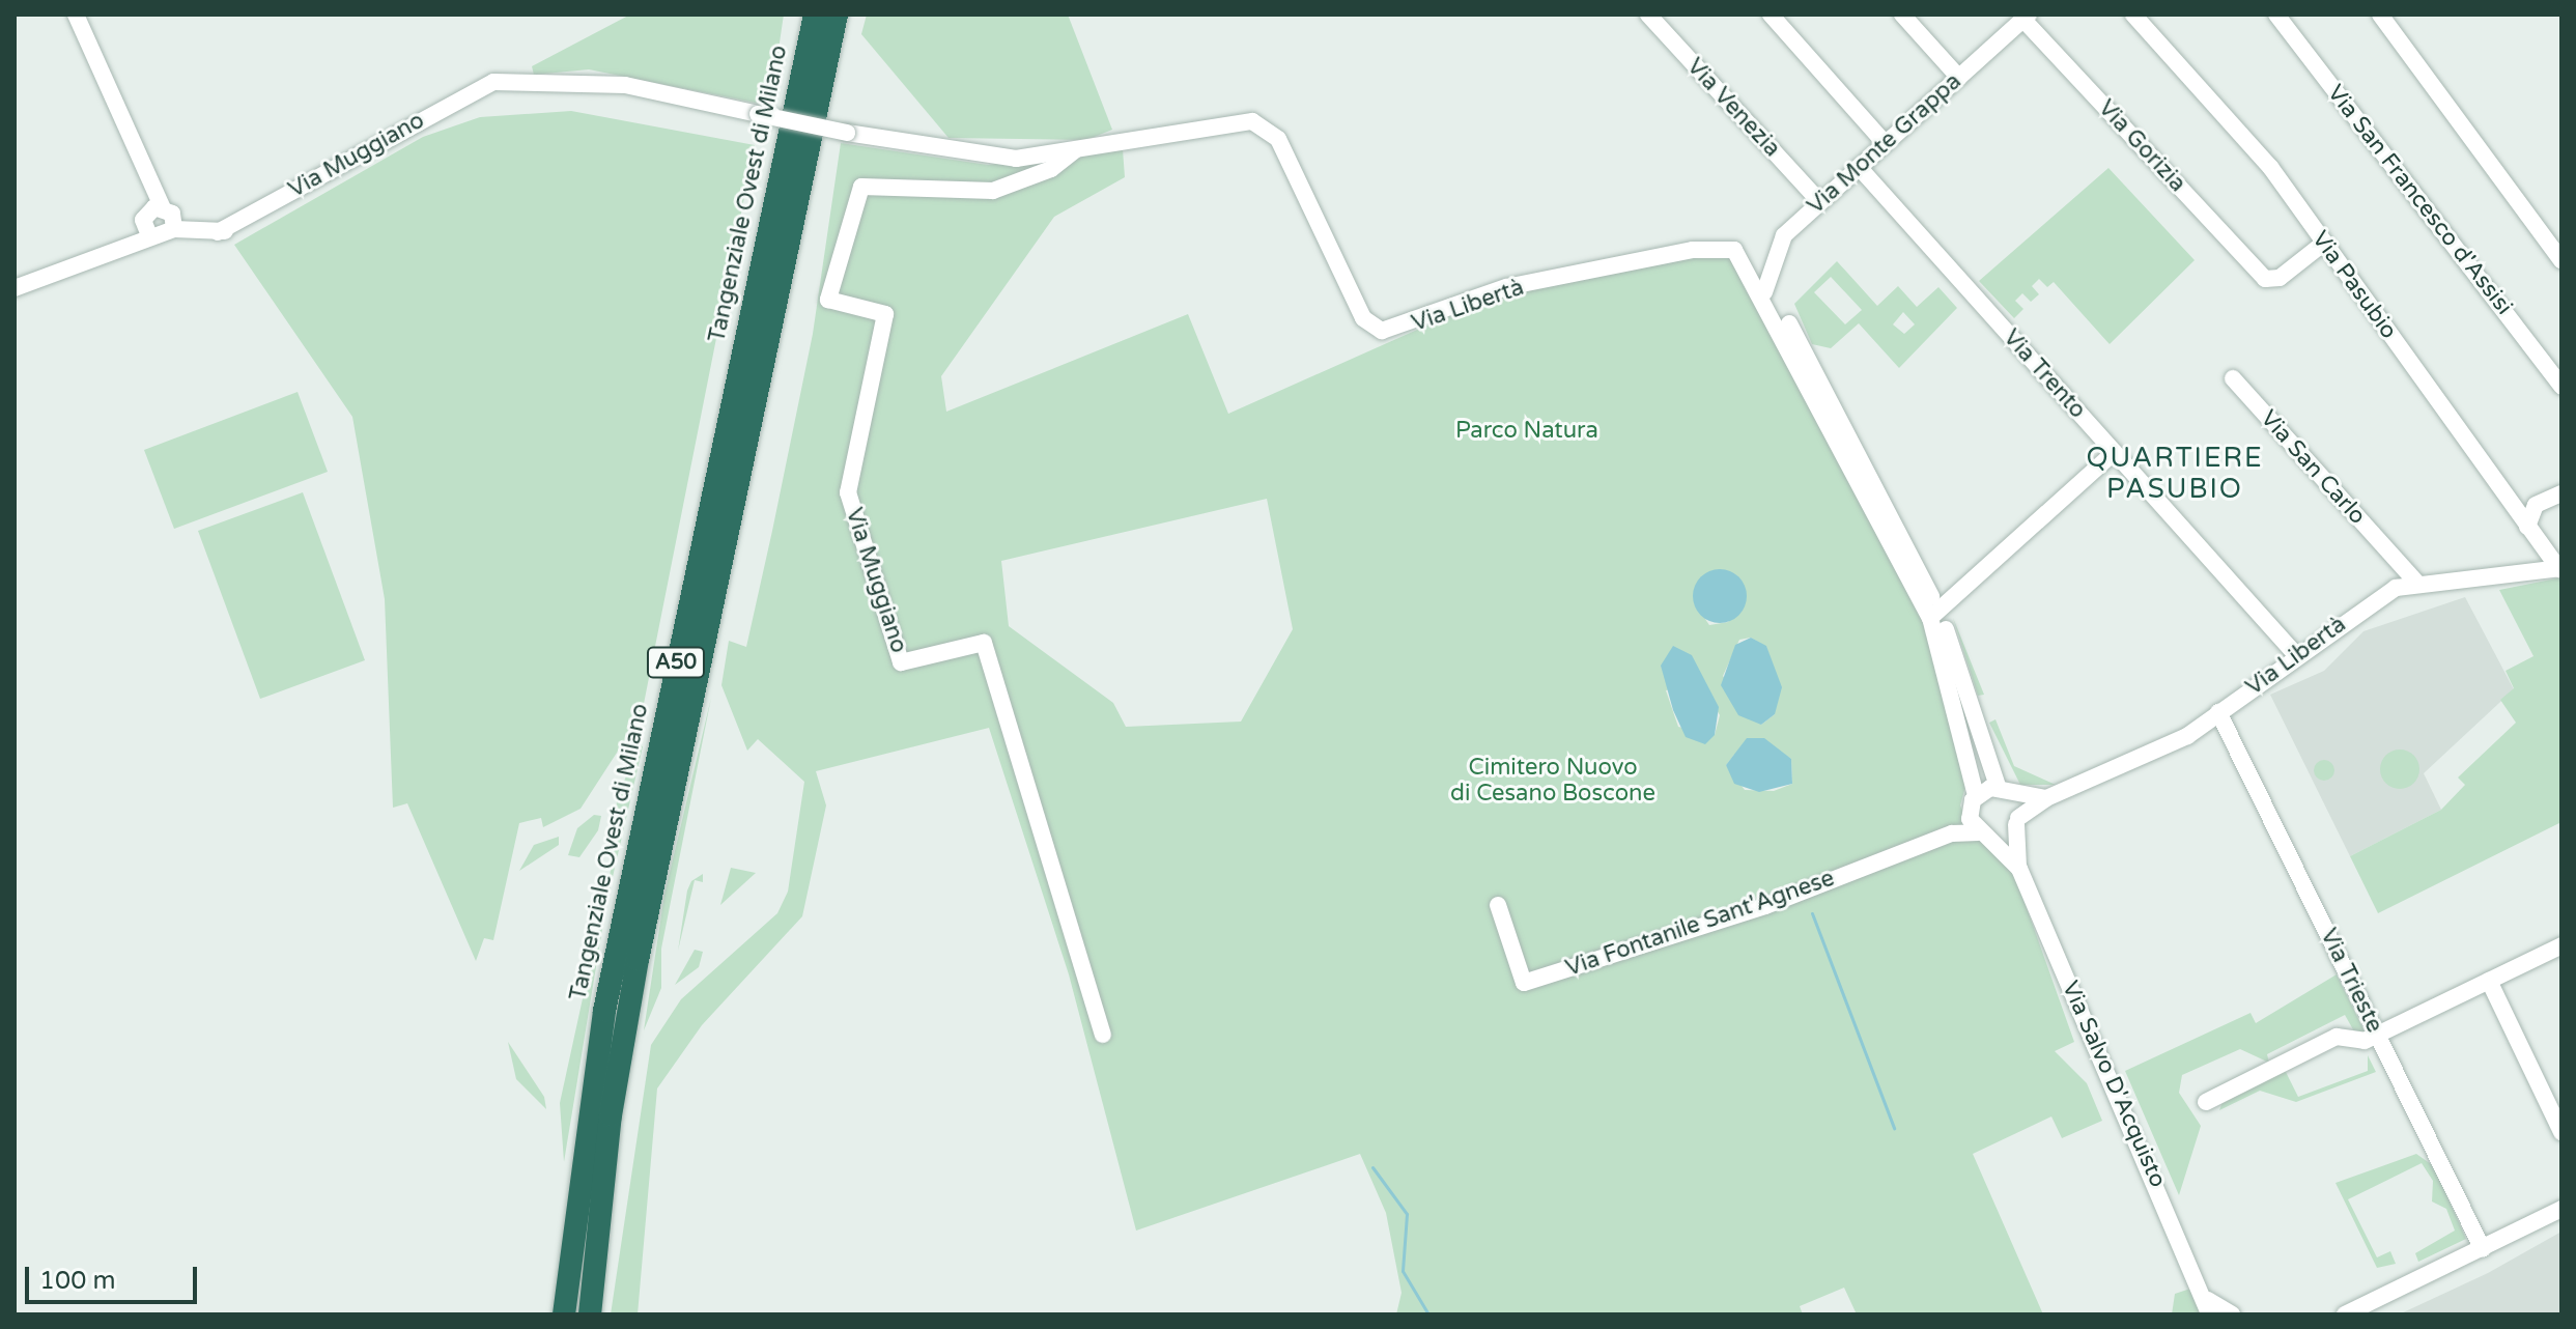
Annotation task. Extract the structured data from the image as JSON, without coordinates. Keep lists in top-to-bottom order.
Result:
{
  "streets": {
    "highway": ["Tangenziale Ovest di Milano", "A50"],
    "street": [
      "Via Venezia",
      "Via Monte Grappa",
      "Via Gorizia",
      "Via Muggiano",
      "Via San Francesco d'Assisi",
      "Via Pasubio",
      "Via Libertà",
      "Via Trento",
      "Via San Carlo",
      "Via Fontanile Sant'Agnese",
      "Via Trieste",
      "Via Salvo D'Acquisto"
    ]
  },
  "crossings": [
    ["Via Venezia", "Via Monte Grappa"],
    ["Via Monte Grappa", "Via Gorizia"],
    ["Via Monte Grappa", "Via Trento"],
    ["Via Gorizia", "Via Pasubio"],
    ["Via Muggiano", "Via Libertà"],
    ["Via Pasubio", "Via Libertà"],
    ["Via Libertà", "Via Trento"],
    ["Via Libertà", "Via San Carlo"],
    ["Via Libertà", "Via Trieste"]
  ],
  "districts": ["QUARTIERE PASUBIO"],
  "parks": ["Parco Natura", "Cimitero Nuovo di Cesano Boscone"],
  "scale_bar": "100 m"
}
